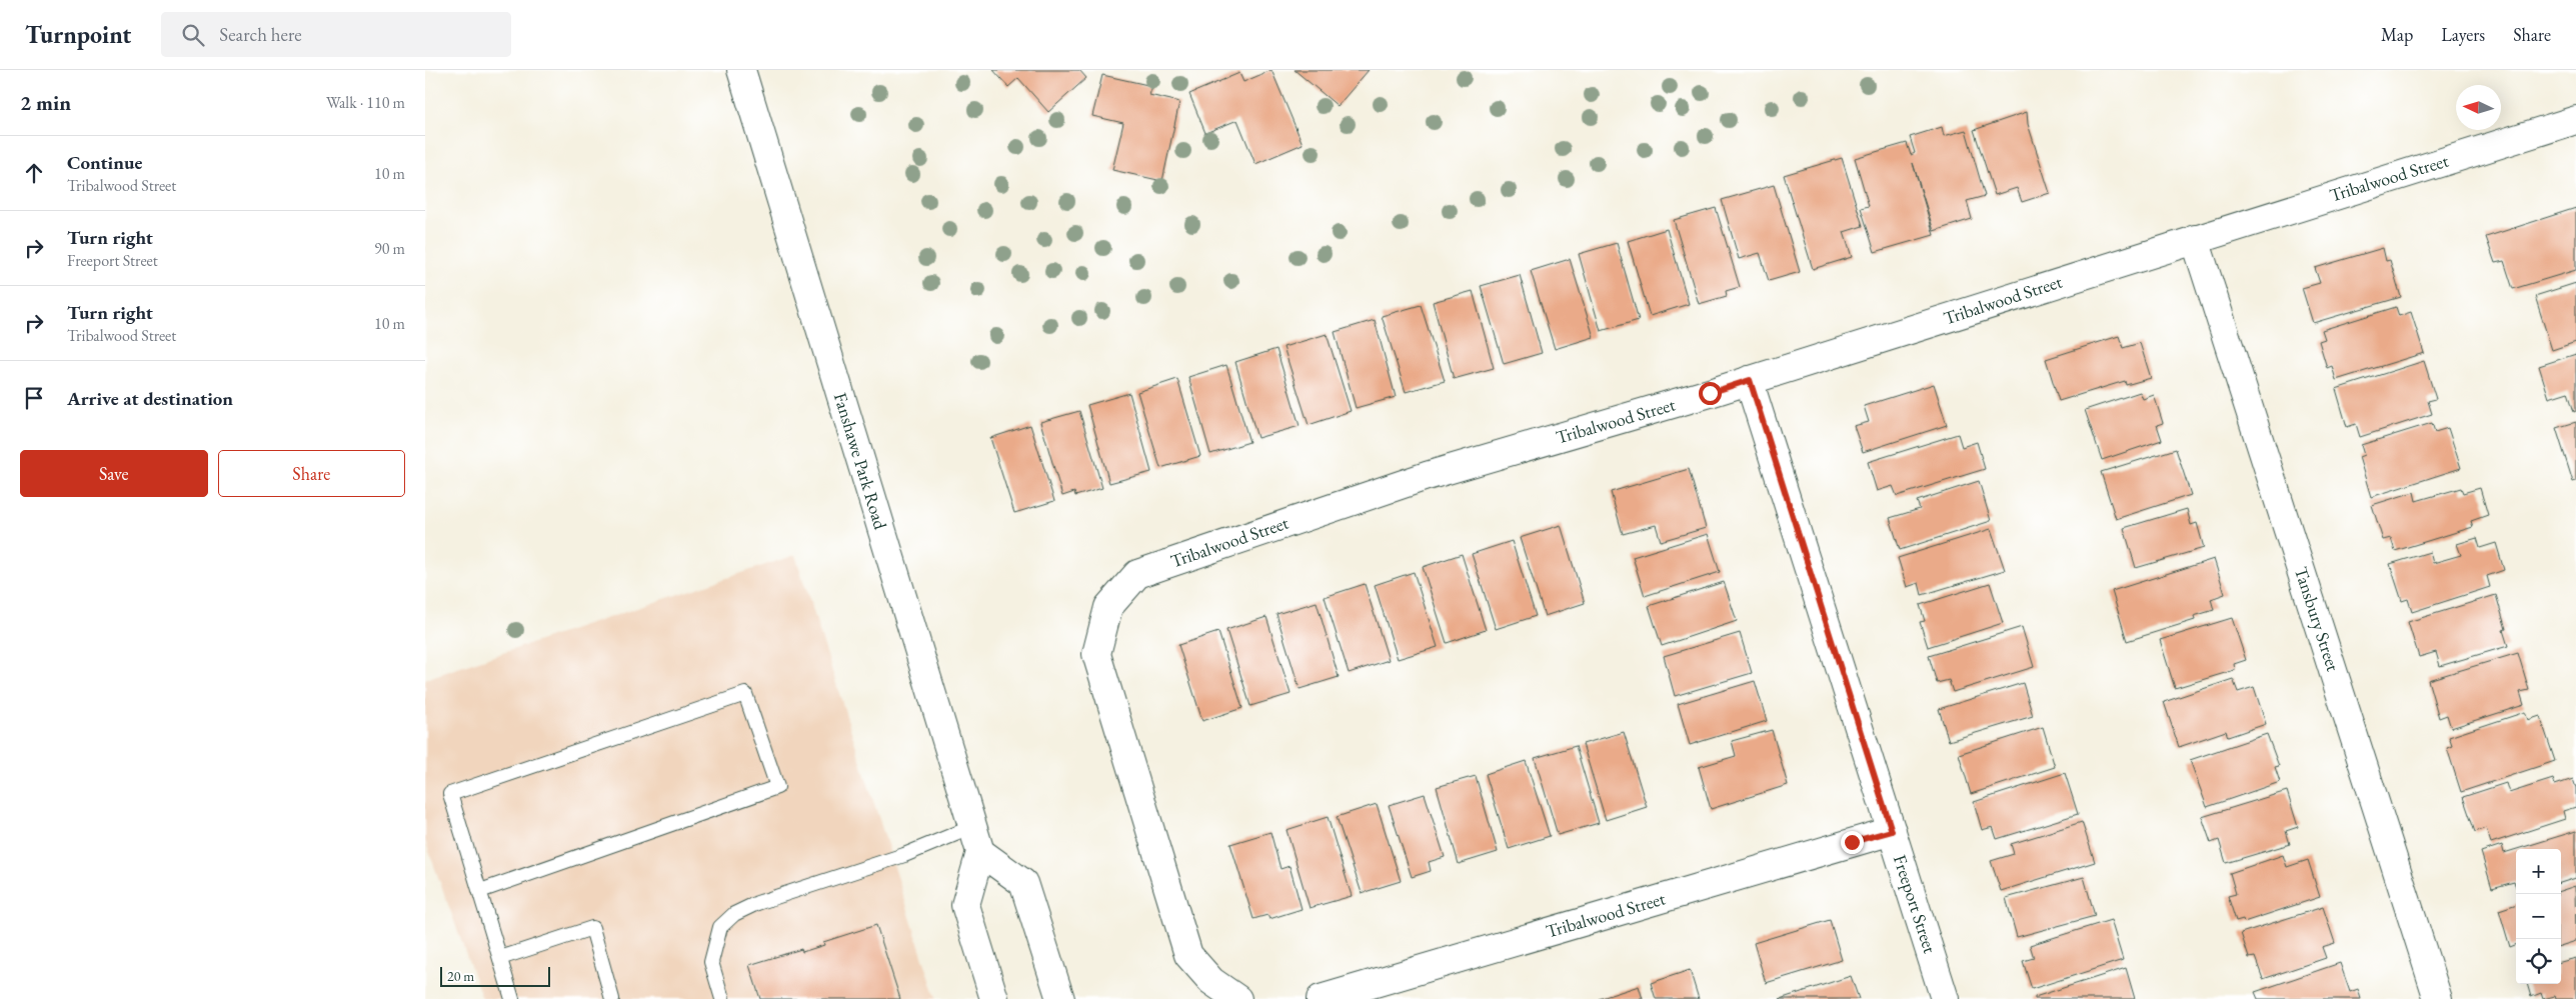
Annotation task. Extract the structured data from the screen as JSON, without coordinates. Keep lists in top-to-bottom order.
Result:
{
  "streets": {
    "street": [
      "Tribalwood Street",
      "Fanshawe Park Road",
      "Tansbury Street",
      "Freeport Street"
    ]
  },
  "crossings": [
    ["Tribalwood Street", "Tansbury Street"],
    ["Tribalwood Street", "Freeport Street"]
  ],
  "scale_bar": "20 m",
  "north": "left",
  "page": {
    "header": "Turnpoint",
    "search": "Search here",
    "nav": ["Map", "Layers", "Share"],
    "heading": ["2 min", "Walk · 110 m"],
    "list": [
      ["Continue", "Tribalwood Street", "10 m"],
      ["Turn right", "Freeport Street", "90 m"],
      ["Turn right", "Tribalwood Street", "10 m"],
      "Arrive at destination"
    ],
    "buttons": ["Save", "Share"],
    "map_buttons": ["+", "−"],
    "scale": "20 m"
  }
}
